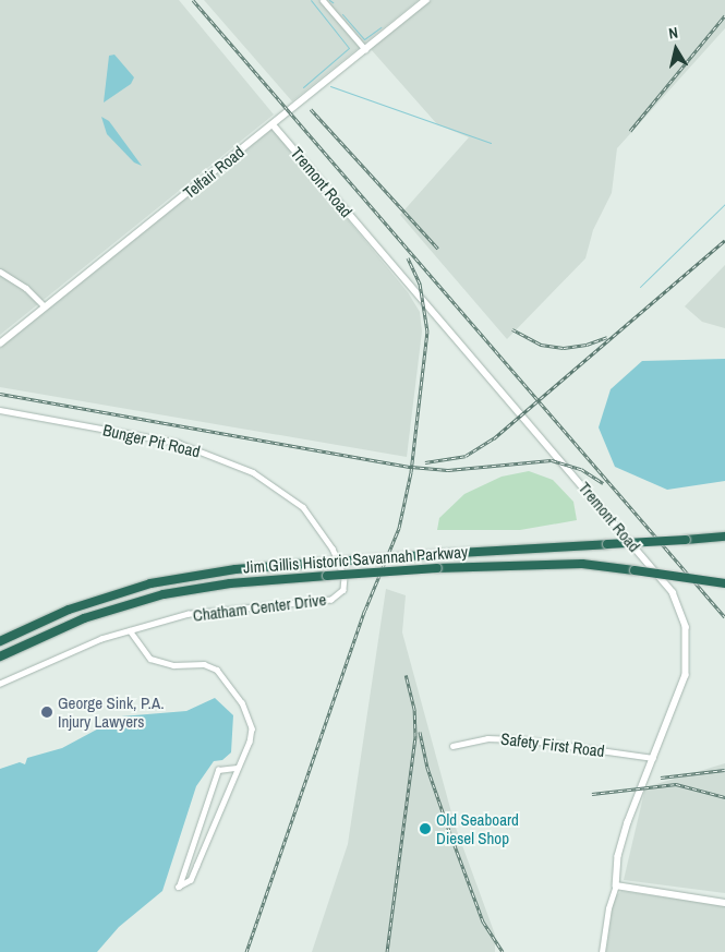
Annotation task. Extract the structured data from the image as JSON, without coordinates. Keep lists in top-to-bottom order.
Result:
{
  "streets": {
    "highway": ["Jim Gillis Historic Savannah Parkway"],
    "street": [
      "Telfair Road",
      "Tremont Road",
      "Bunger Pit Road",
      "Chatham Center Drive",
      "Safety First Road"
    ]
  },
  "crossings": [
    ["Telfair Road", "Tremont Road"],
    ["Tremont Road", "Safety First Road"],
    ["Bunger Pit Road", "Chatham Center Drive"]
  ],
  "places": ["George Sink, P.A. Injury Lawyers", "Old Seaboard Diesel Shop"],
  "north": "top"
}
